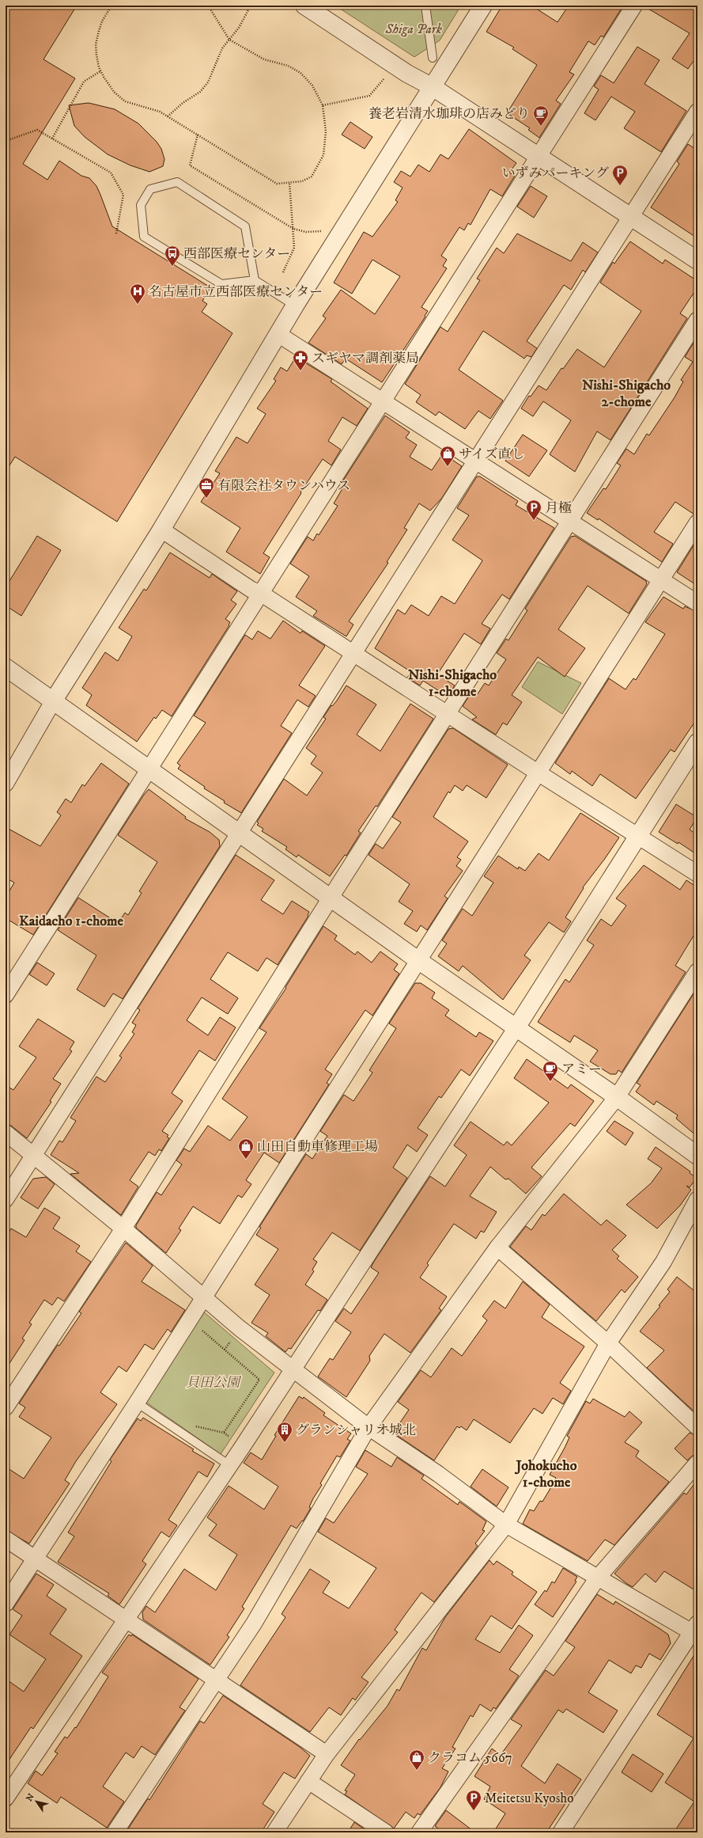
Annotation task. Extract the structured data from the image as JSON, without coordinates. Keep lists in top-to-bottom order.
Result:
{
  "districts": [
    "Nishi-Shigacho 2-chome",
    "Nishi-Shigacho 1-chome",
    "Kaidacho 1-chome",
    "Johokucho 1-chome"
  ],
  "parks": ["Shiga Park", "貝田公園"],
  "places": {
    "cafe": ["養老岩清水珈琲の店みどり", "アミー"],
    "parking": ["いずみパーキング", "月極", "Meitetsu Kyosho"],
    "bus stop": ["西部医療センター"],
    "hospital": ["名古屋市立西部医療センター"],
    "pharmacy": ["スギヤマ調剤薬局"],
    "shop": ["サイズ直し", "山田自動車修理工場", "クラコム 5667"],
    "office": ["有限会社タウンハウス"],
    "building": ["グランシャリオ城北"]
  },
  "north": "top left"
}
